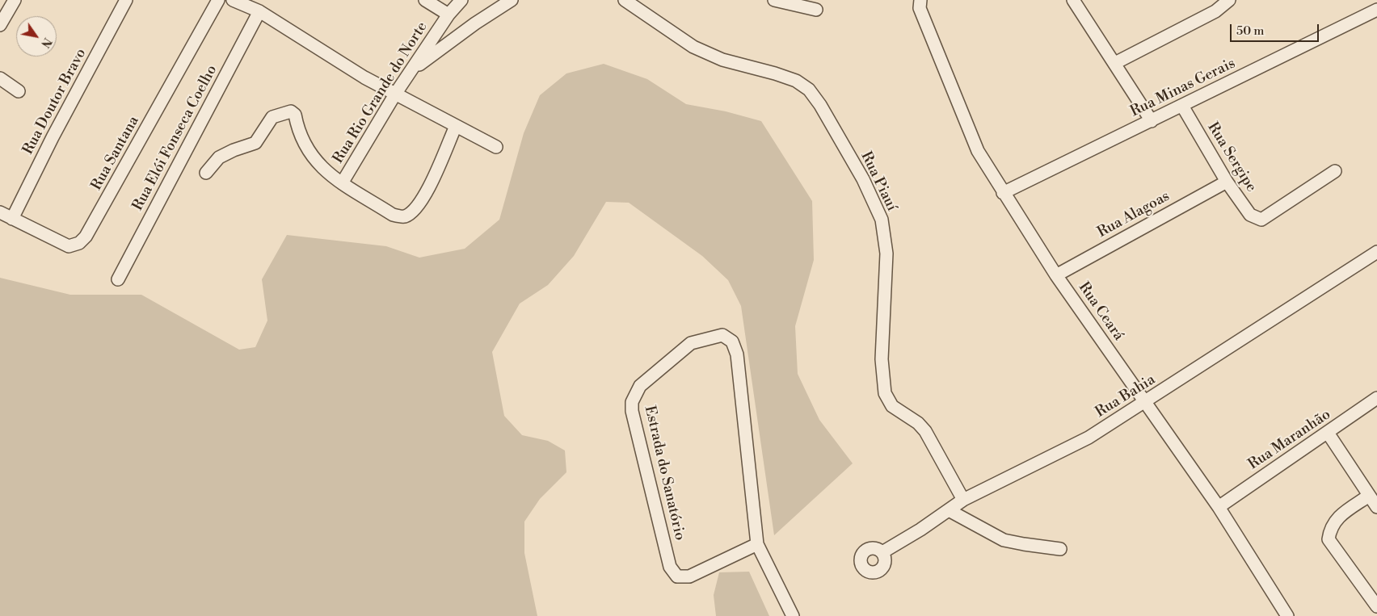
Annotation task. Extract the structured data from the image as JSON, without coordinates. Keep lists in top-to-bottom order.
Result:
{
  "streets": {
    "street": [
      "Rua Minas Gerais",
      "Rua Rio Grande do Norte",
      "Rua Doutor Bravo",
      "Rua Elói Fonseca Coelho",
      "Rua Santana",
      "Rua Sergipe",
      "Rua Piauí",
      "Rua Alagoas",
      "Rua Ceará",
      "Rua Bahia",
      "Rua Maranhão",
      "Estrada do Sanatório"
    ]
  },
  "crossings": [
    ["Rua Minas Gerais", "Rua Sergipe"],
    ["Rua Minas Gerais", "Rua Ceará"],
    ["Rua Doutor Bravo", "Rua Santana"],
    ["Rua Sergipe", "Rua Alagoas"],
    ["Rua Piauí", "Rua Bahia"],
    ["Rua Alagoas", "Rua Ceará"],
    ["Rua Ceará", "Rua Bahia"],
    ["Rua Ceará", "Rua Maranhão"]
  ],
  "scale_bar": "50 m",
  "north": "bottom right"
}
